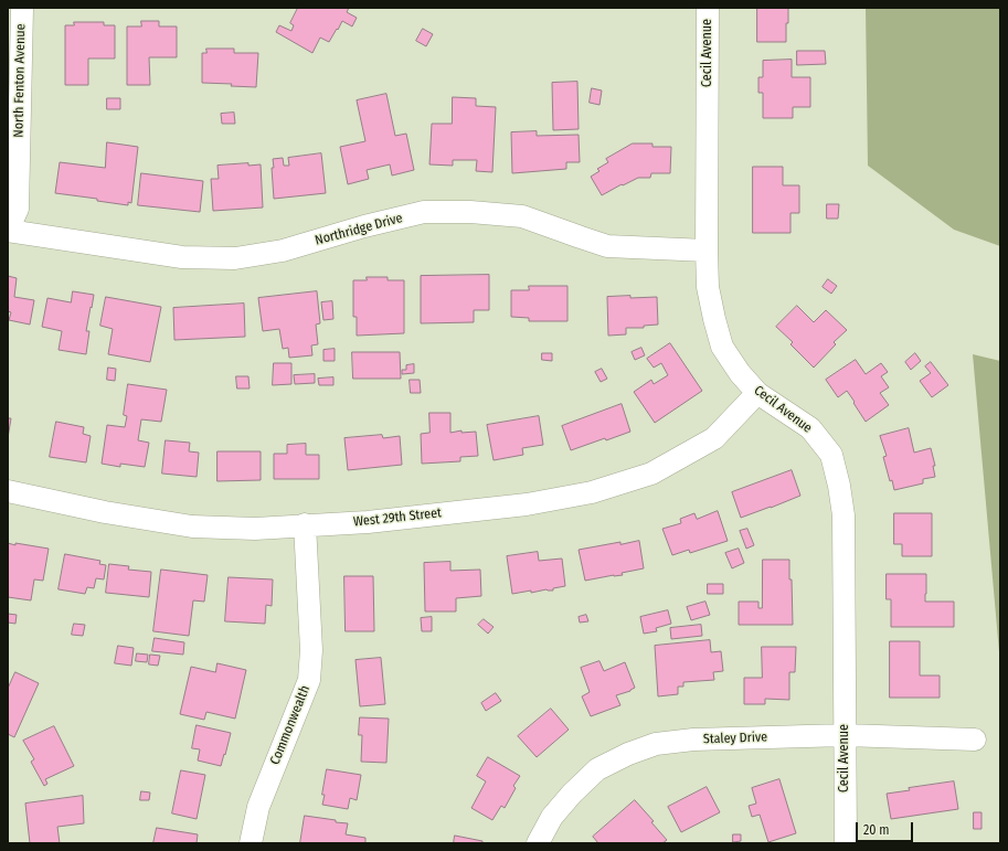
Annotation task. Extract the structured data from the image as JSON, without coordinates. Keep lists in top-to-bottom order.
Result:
{
  "streets": {
    "street": [
      "Cecil Avenue",
      "North Fenton Avenue",
      "Northridge Drive",
      "West 29th Street",
      "Commonwealth",
      "Staley Drive"
    ]
  },
  "crossings": [
    ["Cecil Avenue", "Northridge Drive"],
    ["Cecil Avenue", "West 29th Street"],
    ["Cecil Avenue", "Staley Drive"],
    ["North Fenton Avenue", "Northridge Drive"],
    ["West 29th Street", "Commonwealth"]
  ],
  "scale_bar": "20 m"
}
